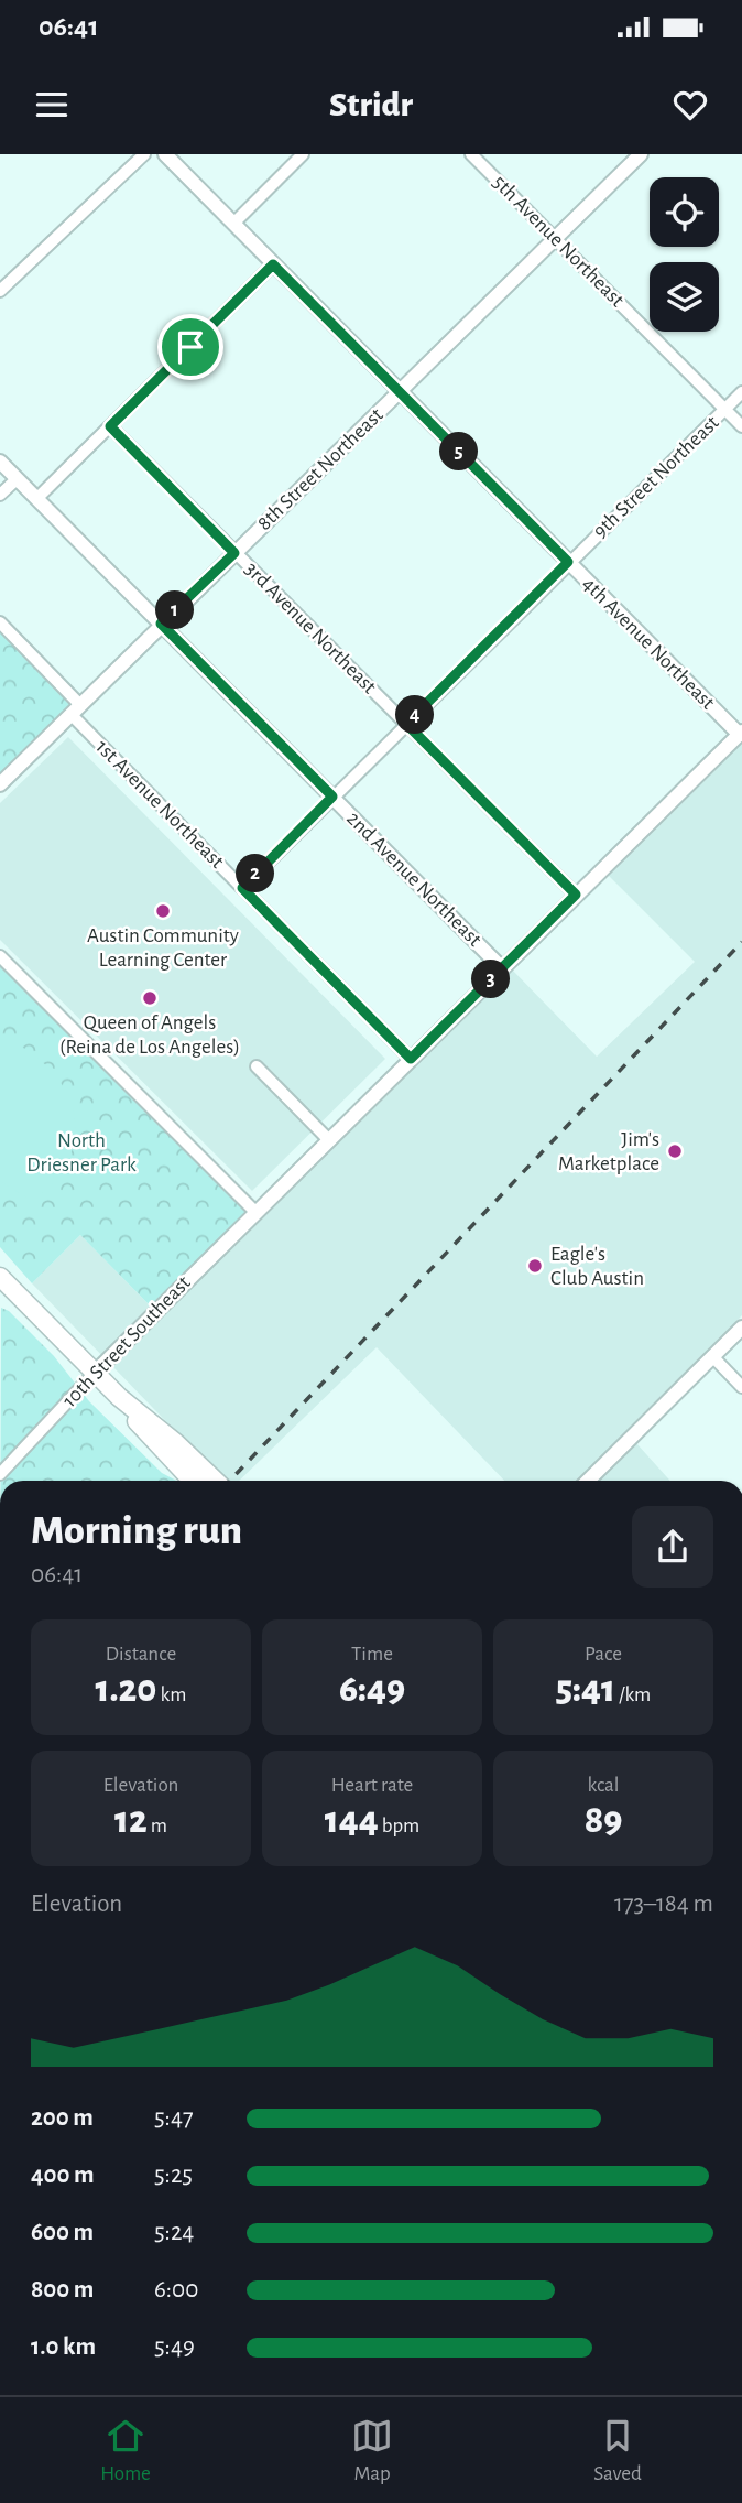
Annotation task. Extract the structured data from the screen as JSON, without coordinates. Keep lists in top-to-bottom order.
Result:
{
  "streets": {
    "street": [
      "5th Avenue Northeast",
      "8th Street Northeast",
      "9th Street Northeast",
      "3rd Avenue Northeast",
      "4th Avenue Northeast",
      "1st Avenue Northeast",
      "2nd Avenue Northeast",
      "10th Street Southeast"
    ]
  },
  "crossings": [
    ["5th Avenue Northeast", "8th Street Northeast"],
    ["5th Avenue Northeast", "9th Street Northeast"],
    ["8th Street Northeast", "3rd Avenue Northeast"],
    ["8th Street Northeast", "4th Avenue Northeast"],
    ["8th Street Northeast", "1st Avenue Northeast"],
    ["8th Street Northeast", "2nd Avenue Northeast"],
    ["9th Street Northeast", "3rd Avenue Northeast"],
    ["9th Street Northeast", "4th Avenue Northeast"],
    ["9th Street Northeast", "1st Avenue Northeast"],
    ["9th Street Northeast", "2nd Avenue Northeast"],
    ["3rd Avenue Northeast", "10th Street Southeast"],
    ["4th Avenue Northeast", "10th Street Southeast"],
    ["1st Avenue Northeast", "10th Street Southeast"],
    ["2nd Avenue Northeast", "10th Street Southeast"]
  ],
  "parks": ["North Driesner Park"],
  "places": [
    "Austin Community Learning Center",
    "Queen of Angels (Reina de Los Angeles)",
    "Jim's Marketplace",
    "Eagle's Club Austin"
  ],
  "page": {
    "status": "06:41",
    "header": "Stridr",
    "pins": [
      "5",
      "1",
      "4",
      "2",
      "3"
    ],
    "heading": ["Morning run", "06:41"],
    "stats": [
      ["Distance", "1.20 km"],
      ["Time", "6:49"],
      ["Pace", "5:41 /km"],
      ["Elevation", "12 m"],
      ["Heart rate", "144 bpm"],
      ["kcal", "89"]
    ],
    "chart": ["Elevation", "173–184 m"],
    "list": [
      {
        "name": "200 m",
        "note": "5:47"
      },
      {
        "name": "400 m",
        "note": "5:25"
      },
      {
        "name": "600 m",
        "note": "5:24"
      },
      {
        "name": "800 m",
        "note": "6:00"
      },
      {
        "name": "1.0 km",
        "note": "5:49"
      }
    ],
    "tabs": ["Home", "Map", "Saved"]
  }
}
